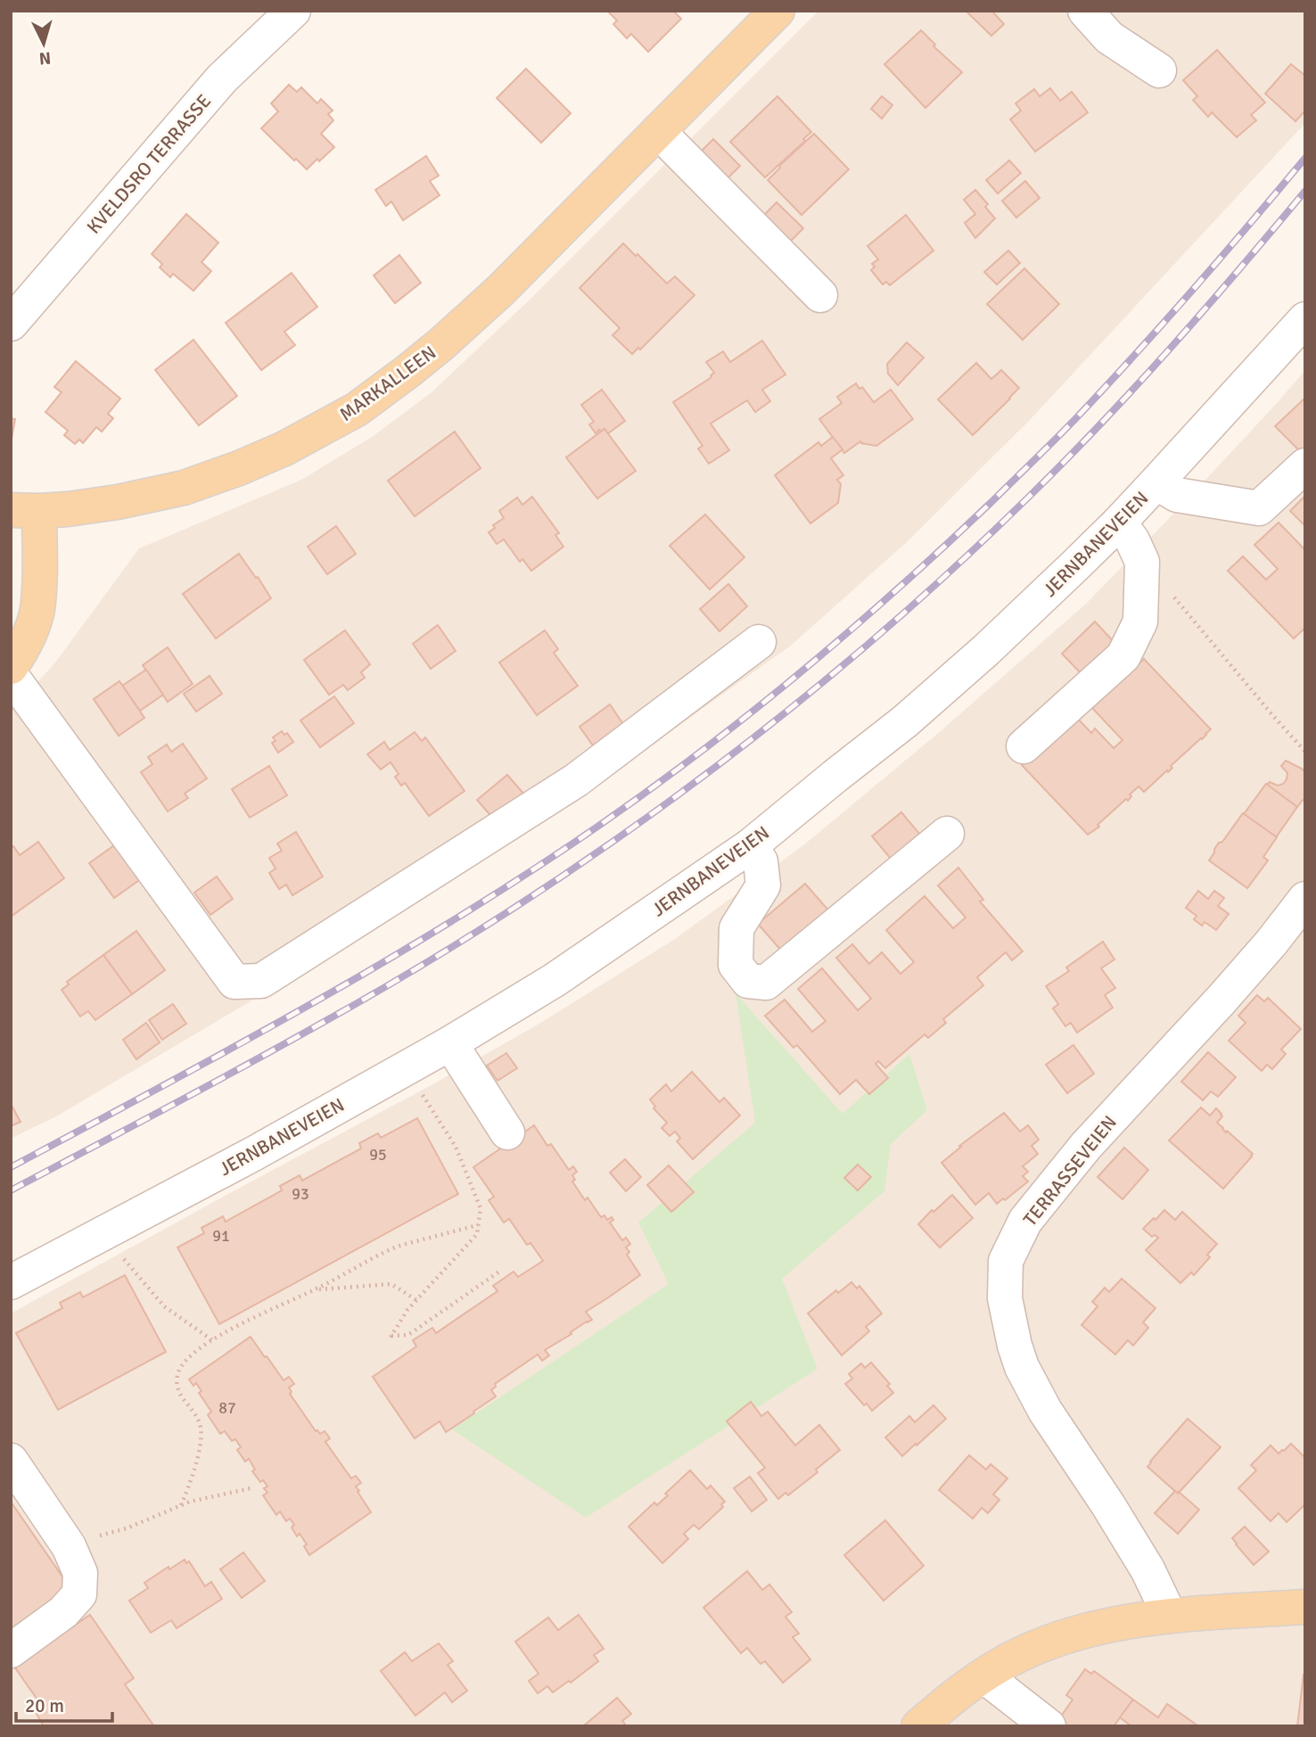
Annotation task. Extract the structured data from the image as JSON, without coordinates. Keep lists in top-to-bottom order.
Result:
{
  "streets": {
    "main road": ["MARKALLEEN"],
    "street": ["KVELDSRO TERRASSE", "JERNBANEVEIEN", "TERRASSEVEIEN"]
  },
  "house_numbers": [
    "95",
    "93",
    "91",
    "87"
  ],
  "scale_bar": "20 m",
  "north": "bottom"
}
